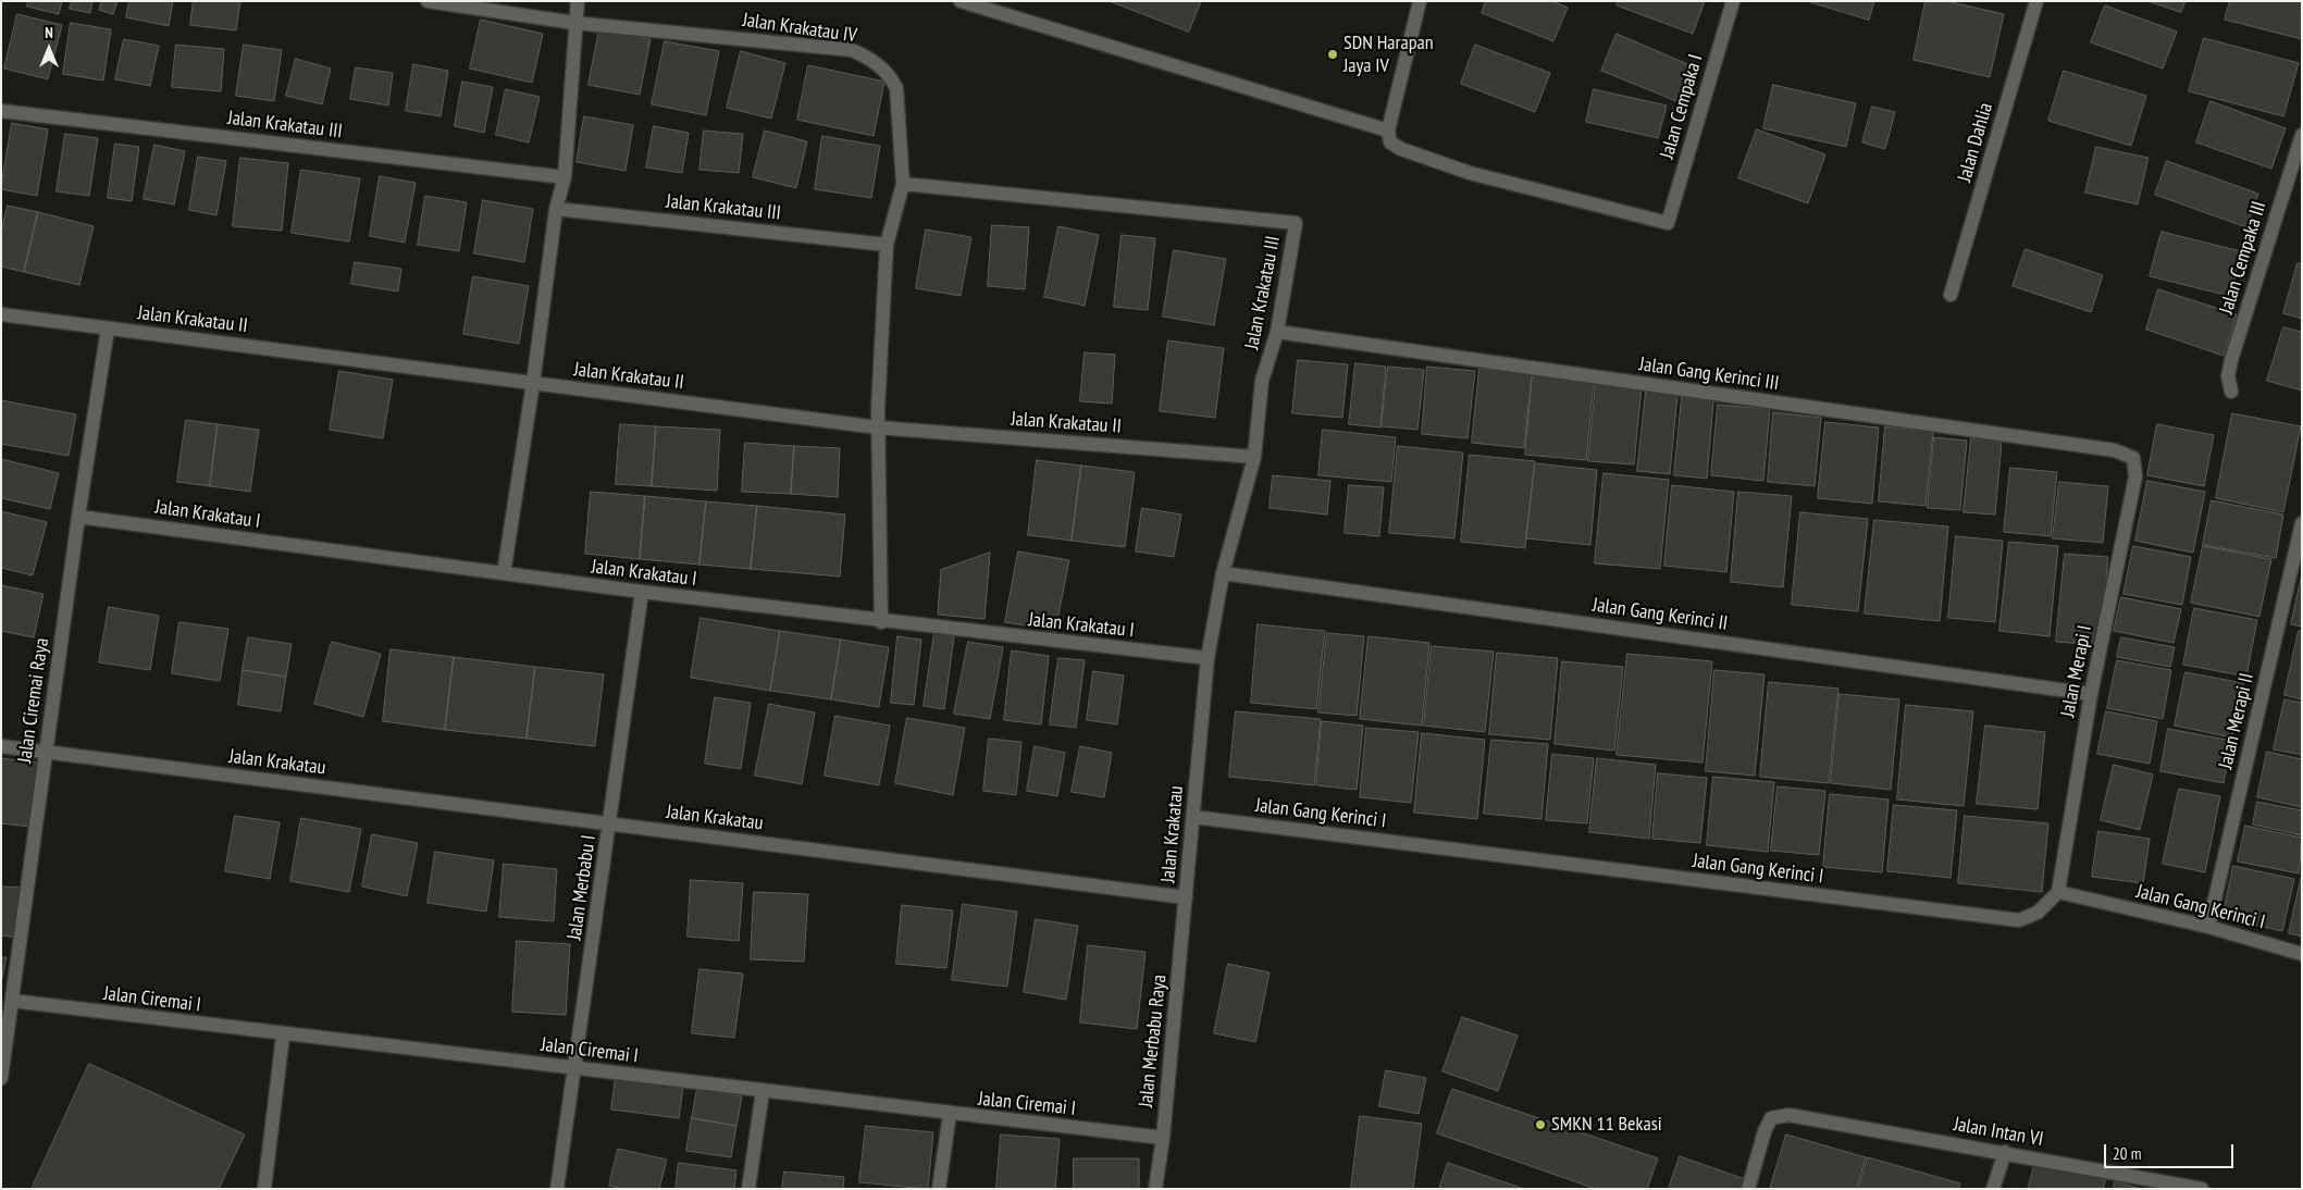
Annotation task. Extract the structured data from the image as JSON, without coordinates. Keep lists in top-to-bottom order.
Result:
{
  "streets": {
    "street": [
      "Jalan Krakatau IV",
      "Jalan Cempaka I",
      "Jalan Krakatau III",
      "Jalan Dahlia",
      "Jalan Cempaka III",
      "Jalan Krakatau II",
      "Jalan Gang Kerinci III",
      "Jalan Krakatau I",
      "Jalan Gang Kerinci II",
      "Jalan Merapi I",
      "Jalan Ciremai Raya",
      "Jalan Merapi II",
      "Jalan Krakatau",
      "Jalan Gang Kerinci I",
      "Jalan Merbabu I",
      "Jalan Ciremai I",
      "Jalan Merbabu Raya",
      "Jalan Intan VI"
    ]
  },
  "crossings": [
    ["Jalan Krakatau IV", "Jalan Krakatau III"],
    ["Jalan Krakatau IV", "Jalan Krakatau II"],
    ["Jalan Krakatau IV", "Jalan Krakatau I"],
    ["Jalan Krakatau III", "Jalan Krakatau II"],
    ["Jalan Krakatau III", "Jalan Gang Kerinci III"],
    ["Jalan Krakatau III", "Jalan Krakatau I"],
    ["Jalan Krakatau III", "Jalan Gang Kerinci II"],
    ["Jalan Krakatau III", "Jalan Krakatau"],
    ["Jalan Krakatau II", "Jalan Ciremai Raya"],
    ["Jalan Gang Kerinci III", "Jalan Merapi I"],
    ["Jalan Krakatau I", "Jalan Ciremai Raya"],
    ["Jalan Krakatau I", "Jalan Krakatau"],
    ["Jalan Krakatau I", "Jalan Merbabu I"],
    ["Jalan Gang Kerinci II", "Jalan Merapi I"],
    ["Jalan Merapi I", "Jalan Gang Kerinci I"],
    ["Jalan Ciremai Raya", "Jalan Krakatau"],
    ["Jalan Ciremai Raya", "Jalan Ciremai I"],
    ["Jalan Merapi II", "Jalan Gang Kerinci I"],
    ["Jalan Krakatau", "Jalan Gang Kerinci I"],
    ["Jalan Krakatau", "Jalan Merbabu I"],
    ["Jalan Krakatau", "Jalan Merbabu Raya"],
    ["Jalan Merbabu I", "Jalan Ciremai I"],
    ["Jalan Ciremai I", "Jalan Merbabu Raya"]
  ],
  "places": ["SDN Harapan Jaya IV", "SMKN 11 Bekasi"],
  "scale_bar": "20 m",
  "north": "top"
}
